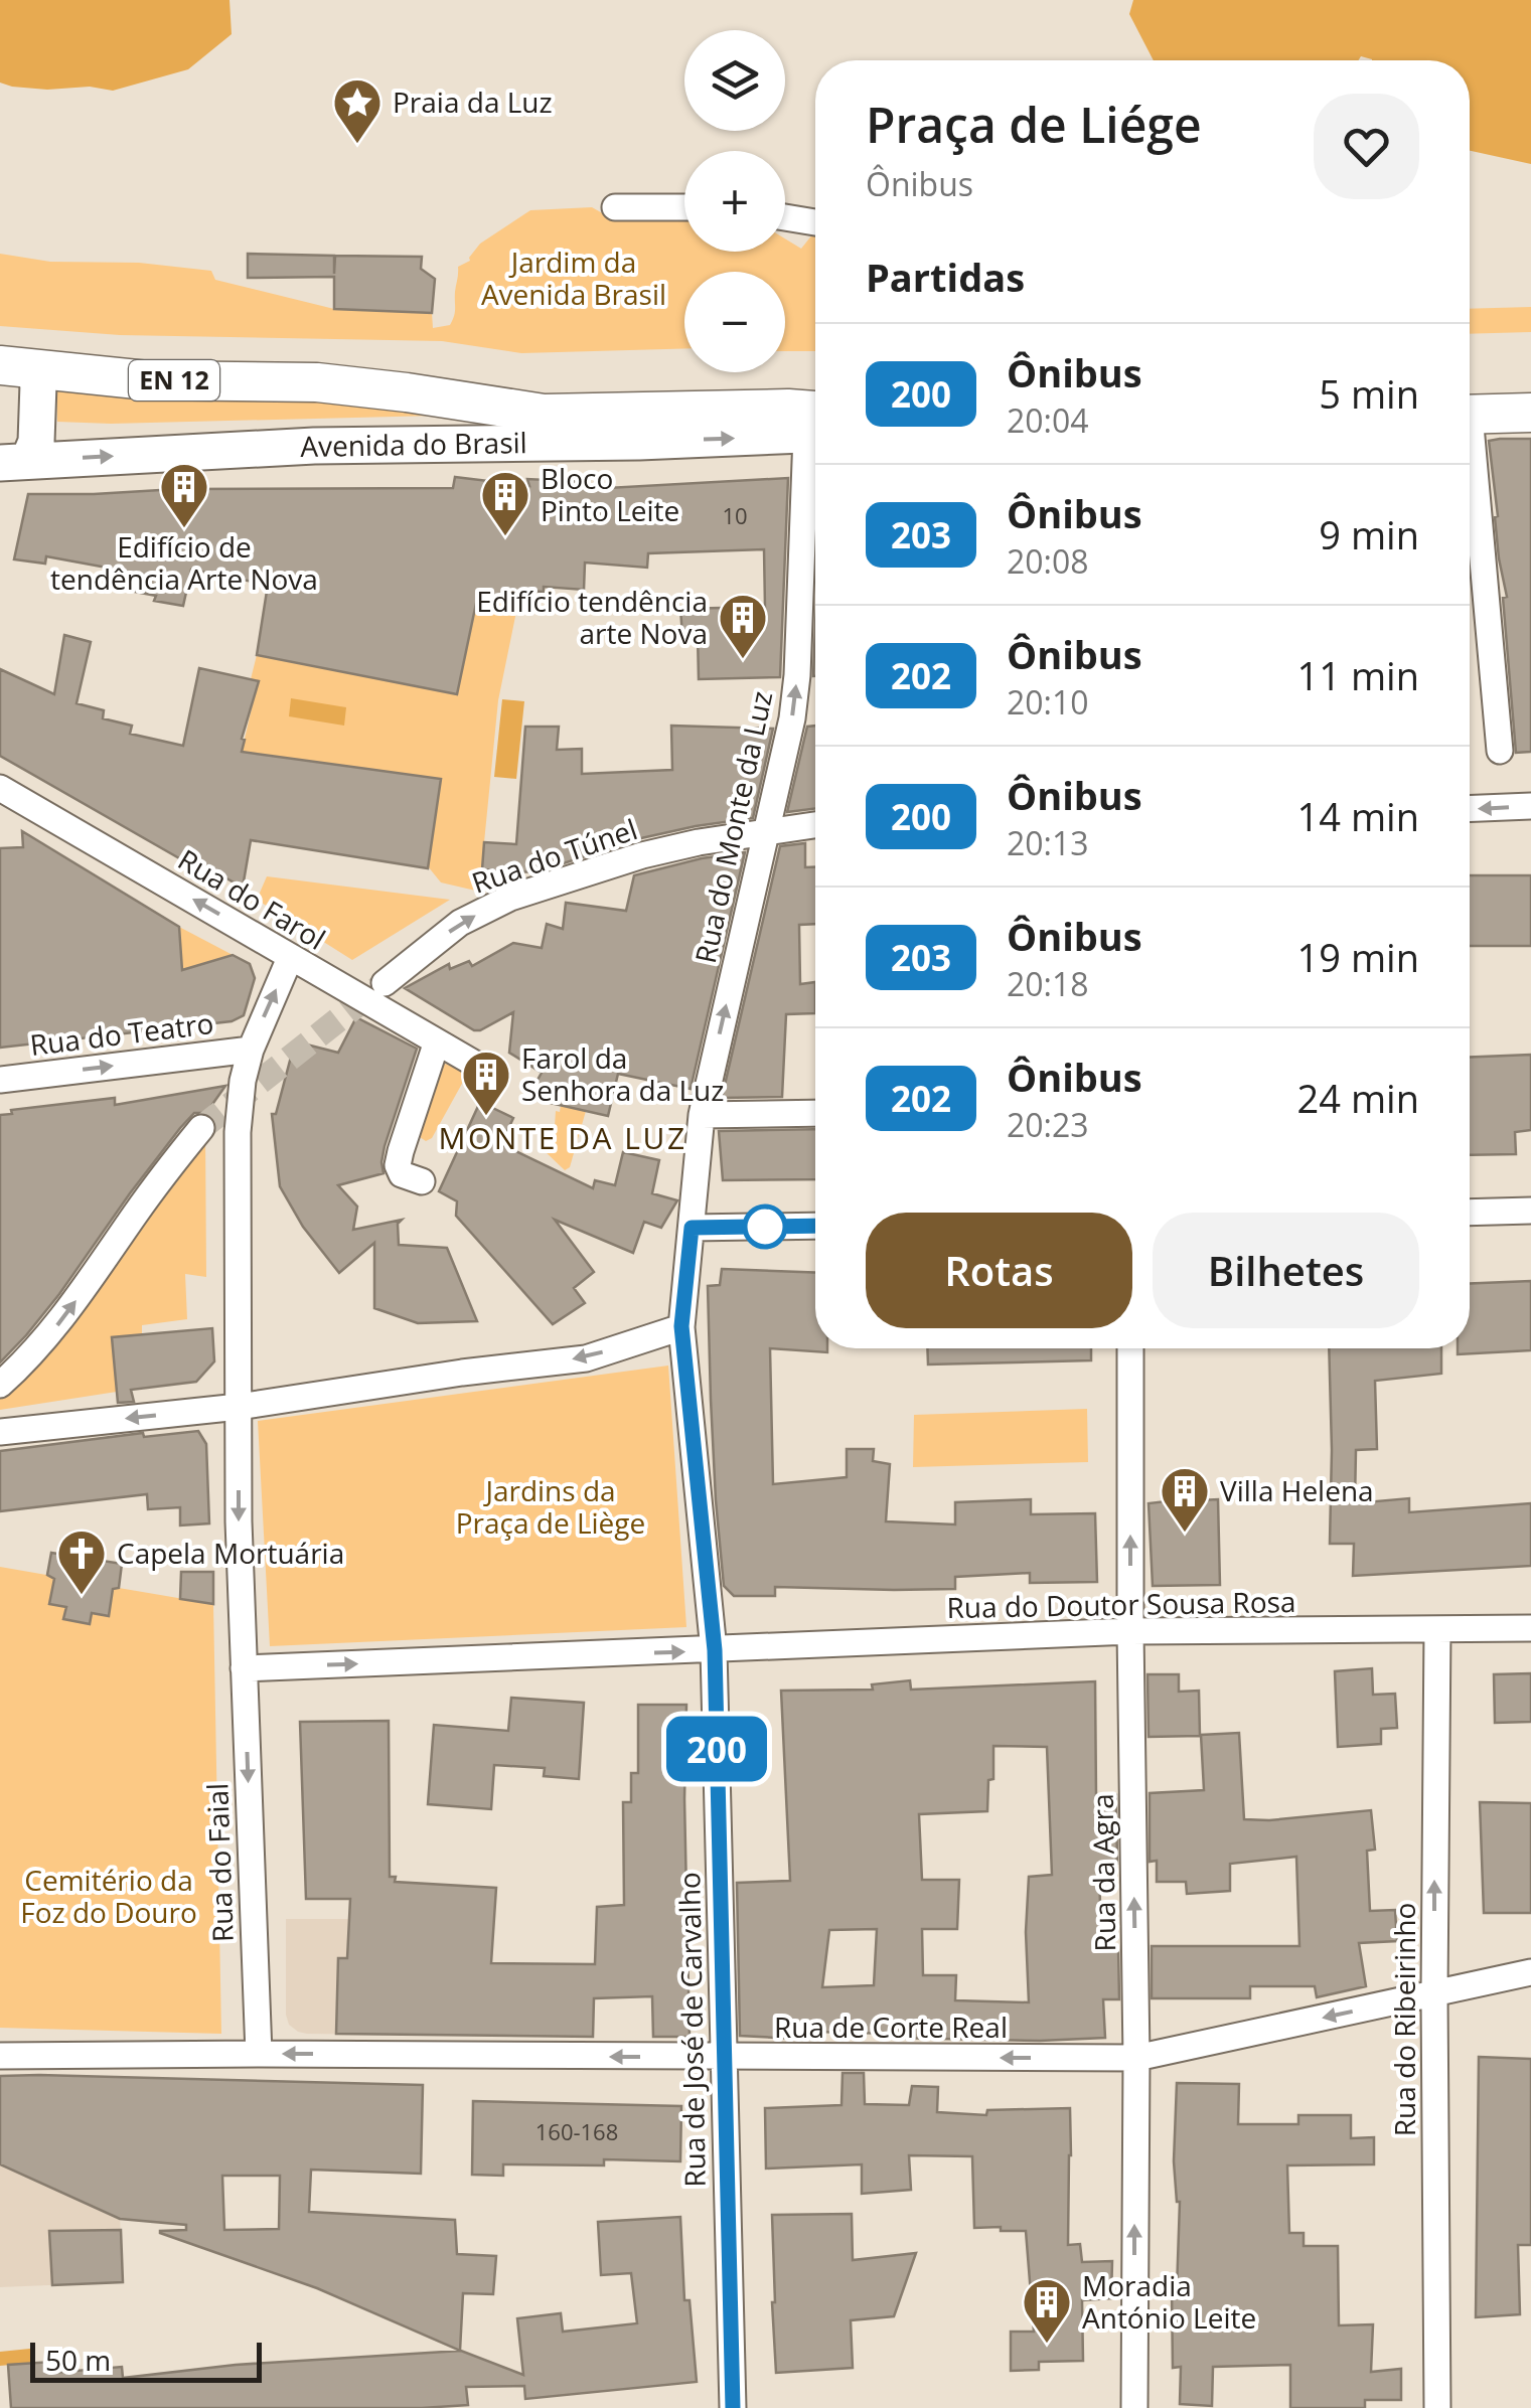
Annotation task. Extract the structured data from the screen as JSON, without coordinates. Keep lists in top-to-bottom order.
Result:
{
  "streets": {
    "main road": ["EN 12", "Avenida do Brasil"],
    "street": [
      "Rua do Monte da Luz",
      "Rua do Túnel",
      "Rua do Farol",
      "Rua do Teatro",
      "Rua do Doutor Sousa Rosa",
      "Rua do Faial",
      "Rua da Agra",
      "Rua do Ribeirinho",
      "Rua de Corte Real",
      "Rua de José de Carvalho"
    ]
  },
  "crossings": [
    ["Rua do Monte da Luz", "Rua do Túnel"],
    ["Rua do Monte da Luz", "Rua de José de Carvalho"],
    ["Rua do Farol", "Rua do Faial"],
    ["Rua do Teatro", "Rua do Faial"],
    ["Rua do Doutor Sousa Rosa", "Rua do Faial"],
    ["Rua do Doutor Sousa Rosa", "Rua da Agra"],
    ["Rua do Doutor Sousa Rosa", "Rua do Ribeirinho"],
    ["Rua do Doutor Sousa Rosa", "Rua de José de Carvalho"],
    ["Rua do Faial", "Rua de Corte Real"],
    ["Rua da Agra", "Rua de Corte Real"],
    ["Rua do Ribeirinho", "Rua de Corte Real"],
    ["Rua de Corte Real", "Rua de José de Carvalho"]
  ],
  "one_way": [
    "Rua do Monte da Luz",
    "Rua do Túnel",
    "Rua do Farol",
    "Rua do Teatro",
    "Rua do Doutor Sousa Rosa",
    "Rua da Agra",
    "Rua do Ribeirinho",
    "Rua de Corte Real"
  ],
  "districts": ["MONTE DA LUZ"],
  "parks": ["Jardim da Avenida Brasil", "Jardins da Praça de Liège", "Cemitério da Foz do Douro"],
  "places": {
    "place": ["Praia da Luz"],
    "building": [
      "Edifício de tendência Arte Nova",
      "Bloco Pinto Leite",
      "Edifício tendência arte Nova",
      "Farol da Senhora da Luz",
      "Villa Helena",
      "Moradia António Leite"
    ],
    "church": ["Capela Mortuária"]
  },
  "lines": ["bus line 200"],
  "house_numbers": ["10", "160-168"],
  "scale_bar": "50 m",
  "page": {
    "on_map": "200",
    "map_buttons": ["+", "−"],
    "heading": [
      ["Praça de Liége", "Ônibus"],
      "Partidas"
    ],
    "list": [
      {
        "mark": "200",
        "name": "Ônibus",
        "note": "20:04",
        "value": "5 min"
      },
      {
        "mark": "203",
        "name": "Ônibus",
        "note": "20:08",
        "value": "9 min"
      },
      {
        "mark": "202",
        "name": "Ônibus",
        "note": "20:10",
        "value": "11 min"
      },
      {
        "mark": "200",
        "name": "Ônibus",
        "note": "20:13",
        "value": "14 min"
      },
      {
        "mark": "203",
        "name": "Ônibus",
        "note": "20:18",
        "value": "19 min"
      },
      {
        "mark": "202",
        "name": "Ônibus",
        "note": "20:23",
        "value": "24 min"
      }
    ],
    "buttons": ["Rotas", "Bilhetes"],
    "scale": "50 m"
  }
}
